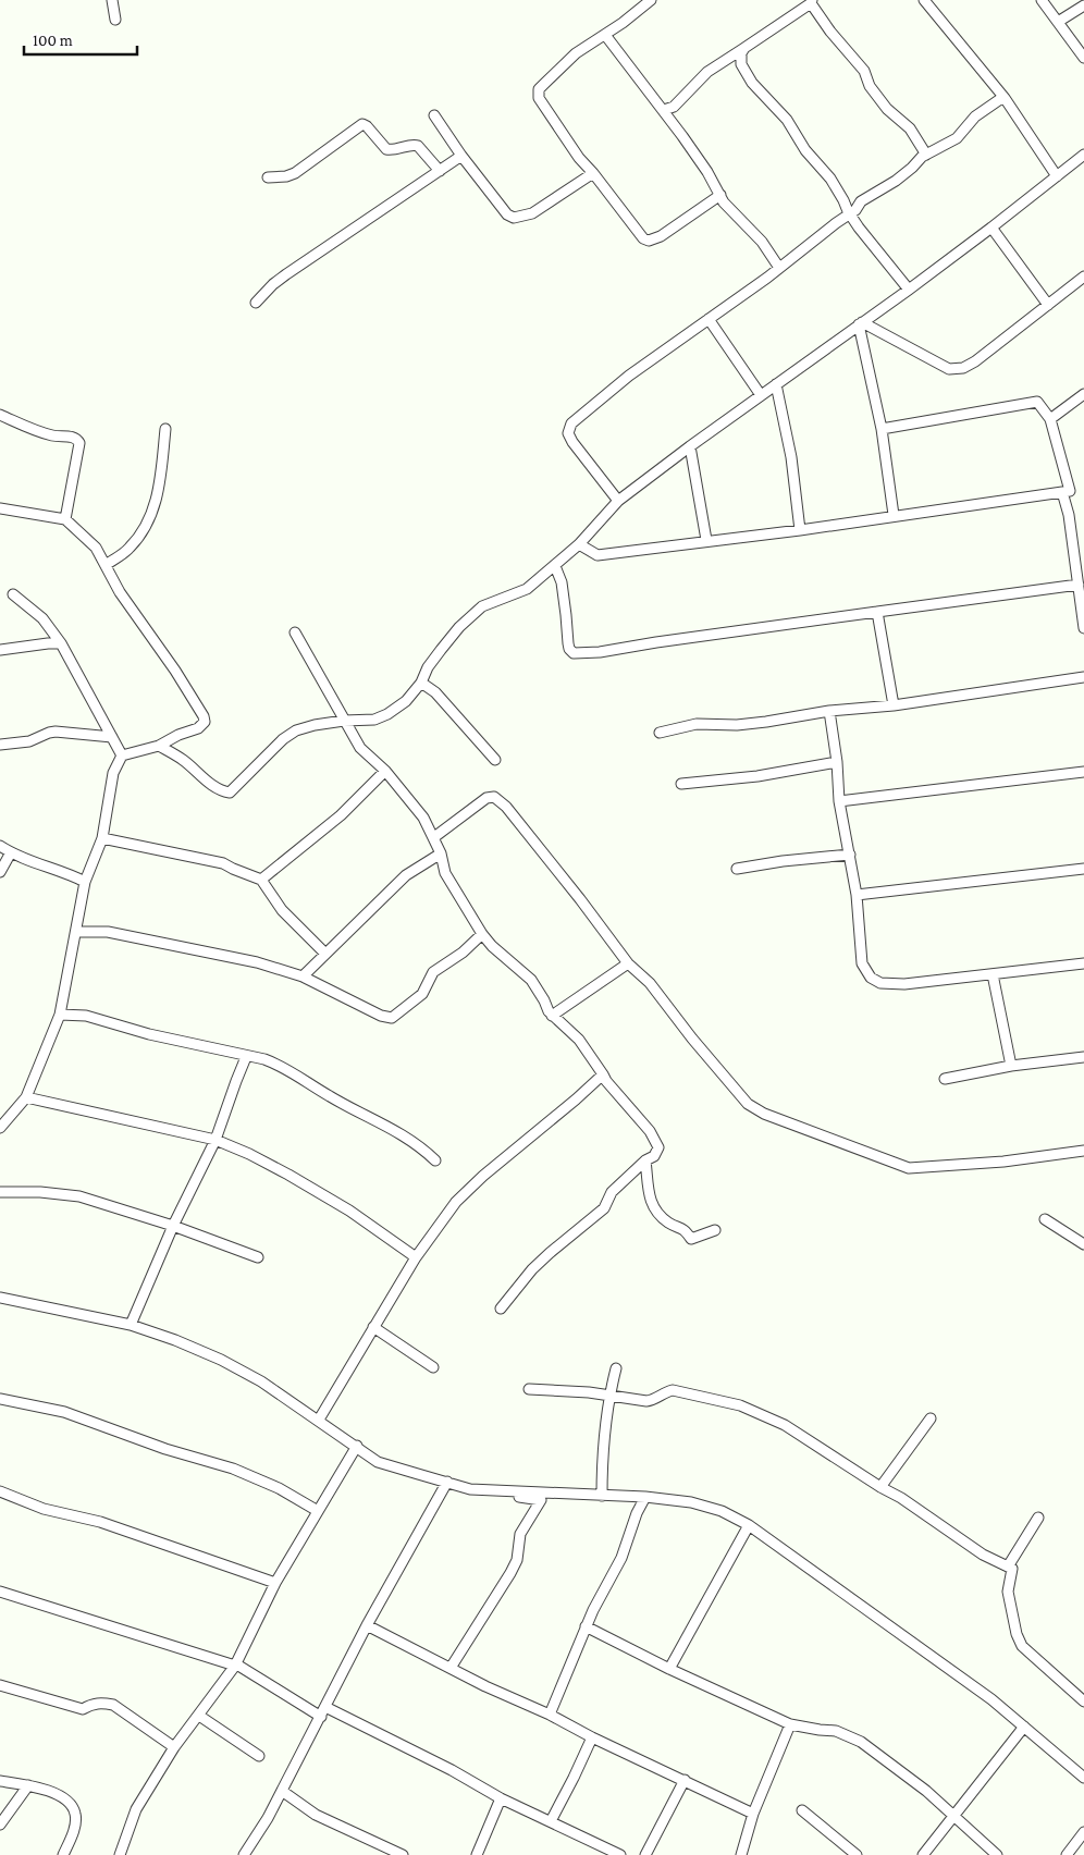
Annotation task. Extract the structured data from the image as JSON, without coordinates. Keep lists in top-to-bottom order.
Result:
{
  "scale_bar": "100 m"
}
